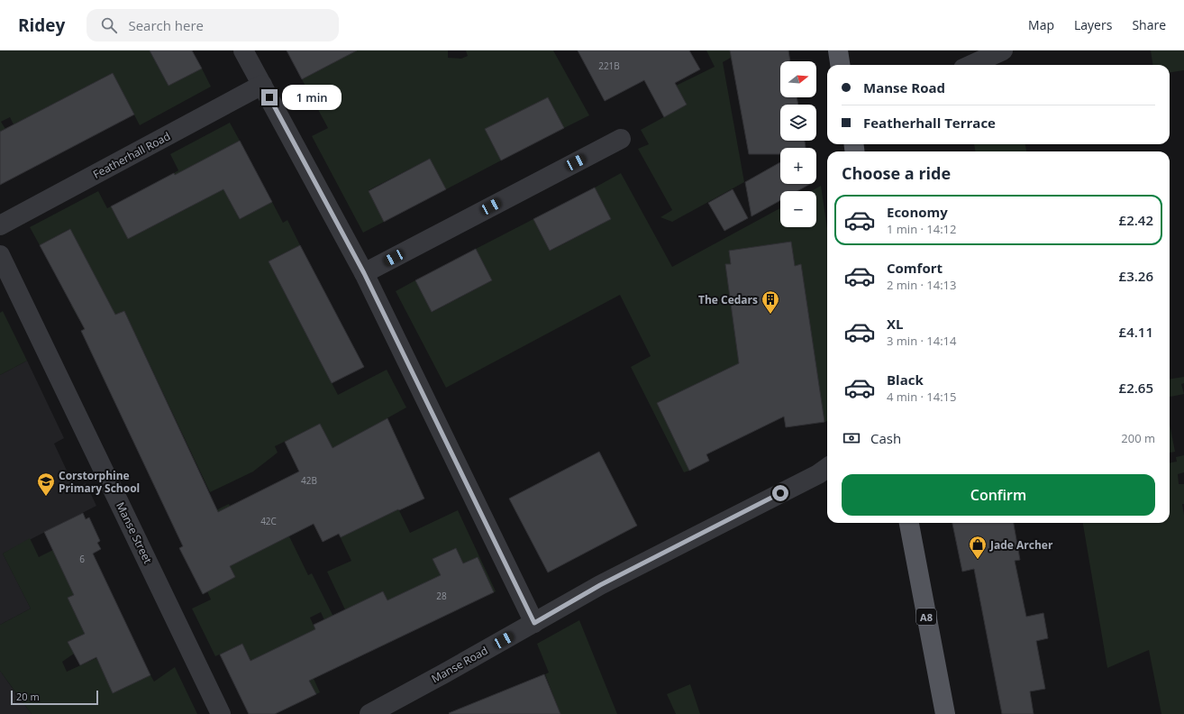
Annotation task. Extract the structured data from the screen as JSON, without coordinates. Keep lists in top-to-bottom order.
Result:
{
  "streets": {
    "main road": ["A8"],
    "street": ["Featherhall Road", "Manse Street", "Manse Road"]
  },
  "places": {
    "building": ["The Cedars"],
    "school or university": ["Corstorphine Primary School"],
    "shop": ["Jade Archer"]
  },
  "house_numbers": [
    "221B",
    "42B",
    "42C",
    "6",
    "28"
  ],
  "scale_bar": "20 m",
  "north": "right",
  "page": {
    "header": "Ridey",
    "search": "Search here",
    "nav": ["Map", "Layers", "Share"],
    "map_buttons": ["+", "−"],
    "banner": ["Manse Road", "Featherhall Terrace"],
    "bubble": "1 min",
    "heading": "Choose a ride",
    "list": [
      {
        "name": "Economy",
        "note": "1 min · 14:12",
        "value": "£2.42"
      },
      {
        "name": "Comfort",
        "note": "2 min · 14:13",
        "value": "£3.26"
      },
      {
        "name": "XL",
        "note": "3 min · 14:14",
        "value": "£4.11"
      },
      {
        "name": "Black",
        "note": "4 min · 14:15",
        "value": "£2.65"
      }
    ],
    "pay": ["Cash", "200 m"],
    "buttons": "Confirm",
    "scale": "20 m"
  }
}
